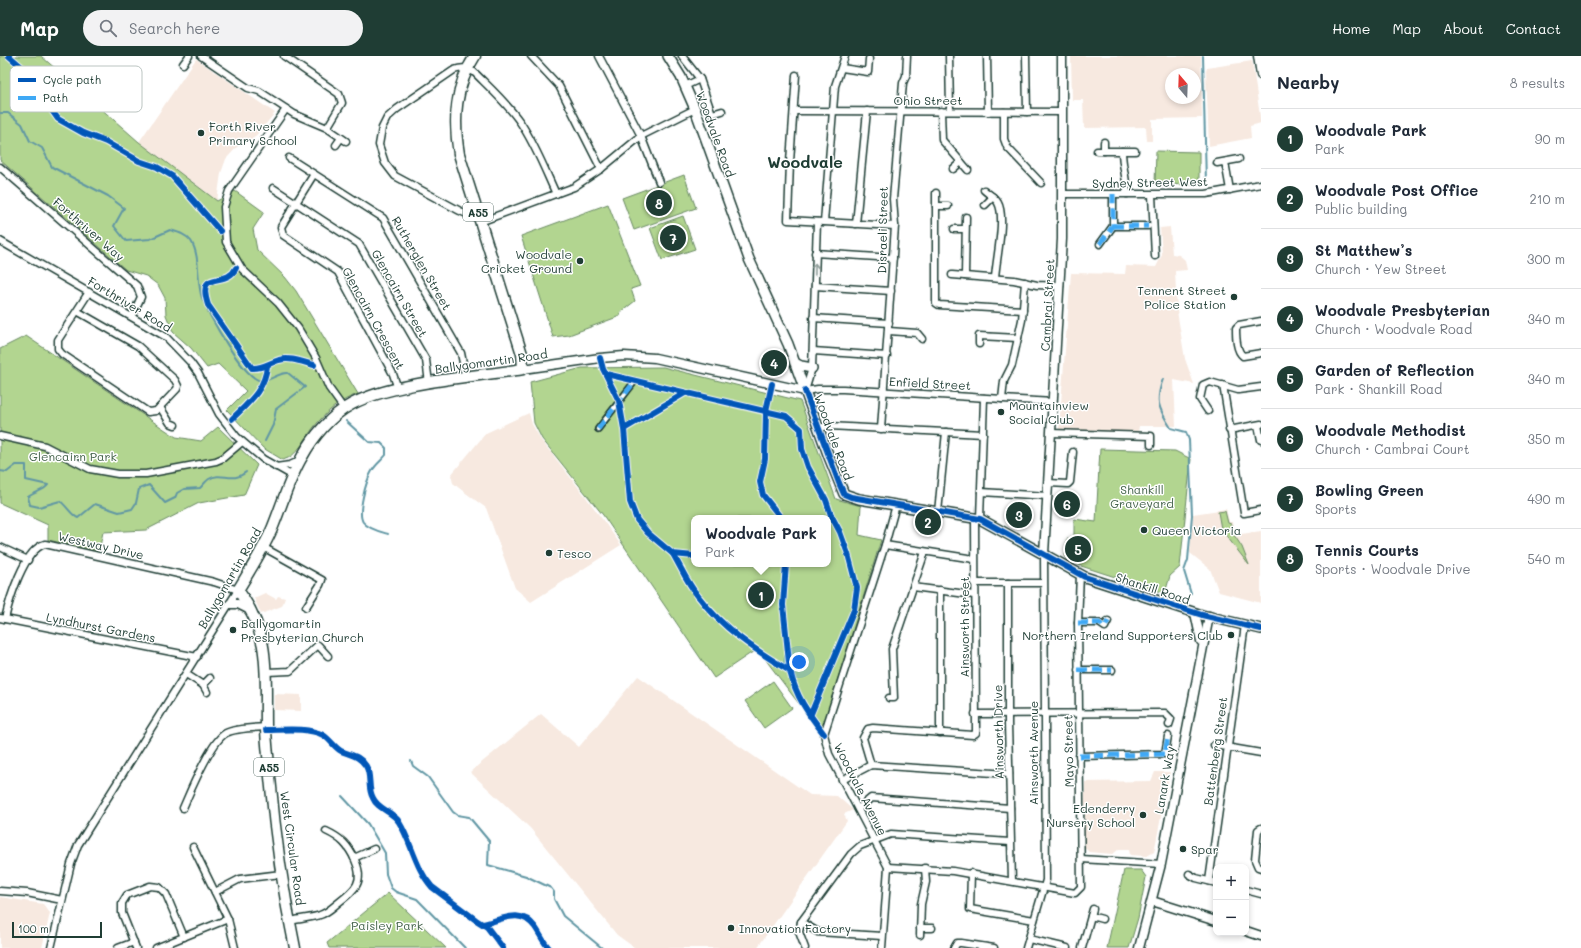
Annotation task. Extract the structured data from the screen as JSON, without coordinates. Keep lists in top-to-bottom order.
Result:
{
  "streets": {
    "highway": ["A55", "Ballygomartin Road", "West Circular Road"],
    "main road": ["Woodvale Road", "Shankill Road"],
    "street": [
      "Ohio Street",
      "Sydney Street West",
      "Forthriver Way",
      "Disraeli Street",
      "Rutherglen Street",
      "Glencairn Street",
      "Forthriver Road",
      "Cambrai Street",
      "Glencairn Crescent",
      "Enfield Street",
      "Westway Drive",
      "Lyndhurst Gardens",
      "Ainsworth Street",
      "Ainsworth Drive",
      "Mayo Street",
      "Battenberg Street",
      "Ainsworth Avenue",
      "Lanark Way",
      "Woodvale Avenue"
    ]
  },
  "crossings": [
    ["Ohio Street", "Disraeli Street"],
    ["Ohio Street", "Cambrai Street"],
    ["Woodvale Road", "Cambrai Street"],
    ["Woodvale Road", "Ballygomartin Road"],
    ["Woodvale Road", "Enfield Street"],
    ["Woodvale Road", "Shankill Road"],
    ["Woodvale Road", "Ainsworth Street"],
    ["Woodvale Road", "Ainsworth Avenue"],
    ["Woodvale Road", "Woodvale Avenue"],
    ["Sydney Street West", "Cambrai Street"],
    ["A55", "Ballygomartin Road"],
    ["Forthriver Way", "Forthriver Road"],
    ["Disraeli Street", "Enfield Street"],
    ["Rutherglen Street", "Glencairn Crescent"],
    ["Rutherglen Street", "Ballygomartin Road"],
    ["Glencairn Street", "Glencairn Crescent"],
    ["Glencairn Street", "Ballygomartin Road"],
    ["Forthriver Road", "Ballygomartin Road"],
    ["Cambrai Street", "Enfield Street"],
    ["Cambrai Street", "Shankill Road"],
    ["Cambrai Street", "Ainsworth Avenue"],
    ["Glencairn Crescent", "Ballygomartin Road"],
    ["Ballygomartin Road", "Enfield Street"],
    ["Ballygomartin Road", "Westway Drive"],
    ["Ballygomartin Road", "Lyndhurst Gardens"],
    ["Ballygomartin Road", "West Circular Road"],
    ["Enfield Street", "Ainsworth Street"],
    ["Westway Drive", "Lyndhurst Gardens"],
    ["Westway Drive", "West Circular Road"],
    ["Shankill Road", "Mayo Street"],
    ["Shankill Road", "Battenberg Street"],
    ["Shankill Road", "Ainsworth Avenue"],
    ["Shankill Road", "Lanark Way"],
    ["Mayo Street", "Ainsworth Avenue"]
  ],
  "districts": ["Woodvale"],
  "parks": ["Glencairn Park", "Shankill Graveyard", "Paisley Park"],
  "places": [
    "Forth River Primary School",
    "Woodvale Cricket Ground",
    "Tennent Street Police Station",
    "Mountainview Social Club",
    "Queen Victoria",
    "Tesco",
    "Ballygomartin Presbyterian Church",
    "Northern Ireland Supporters Club",
    "Edenderry Nursery School",
    "Spar",
    "Innovation Factory"
  ],
  "legend": ["Cycle path", "Path"],
  "scale_bar": "100 m",
  "north": "top",
  "page": {
    "header": "Map",
    "search": "Search here",
    "nav": [
      "Home",
      "Map",
      "About",
      "Contact"
    ],
    "heading": ["Nearby", "8 results"],
    "list": [
      {
        "mark": "1",
        "name": "Woodvale Park",
        "note": "Park",
        "value": "90 m"
      },
      {
        "mark": "2",
        "name": "Woodvale Post Office",
        "note": "Public building",
        "value": "210 m"
      },
      {
        "mark": "3",
        "name": "St Matthew’s",
        "note": "Church · Yew Street",
        "value": "300 m"
      },
      {
        "mark": "4",
        "name": "Woodvale Presbyterian",
        "note": "Church · Woodvale Road",
        "value": "340 m"
      },
      {
        "mark": "5",
        "name": "Garden of Reflection",
        "note": "Park · Shankill Road",
        "value": "340 m"
      },
      {
        "mark": "6",
        "name": "Woodvale Methodist",
        "note": "Church · Cambrai Court",
        "value": "350 m"
      },
      {
        "mark": "7",
        "name": "Bowling Green",
        "note": "Sports",
        "value": "490 m"
      },
      {
        "mark": "8",
        "name": "Tennis Courts",
        "note": "Sports · Woodvale Drive",
        "value": "540 m"
      }
    ],
    "pins": [
      "8",
      "7",
      "4",
      "6",
      "3",
      "2",
      "5",
      "1"
    ],
    "popup": ["Woodvale Park", "Park"],
    "map_buttons": ["+", "−"],
    "scale": "100 m"
  }
}
